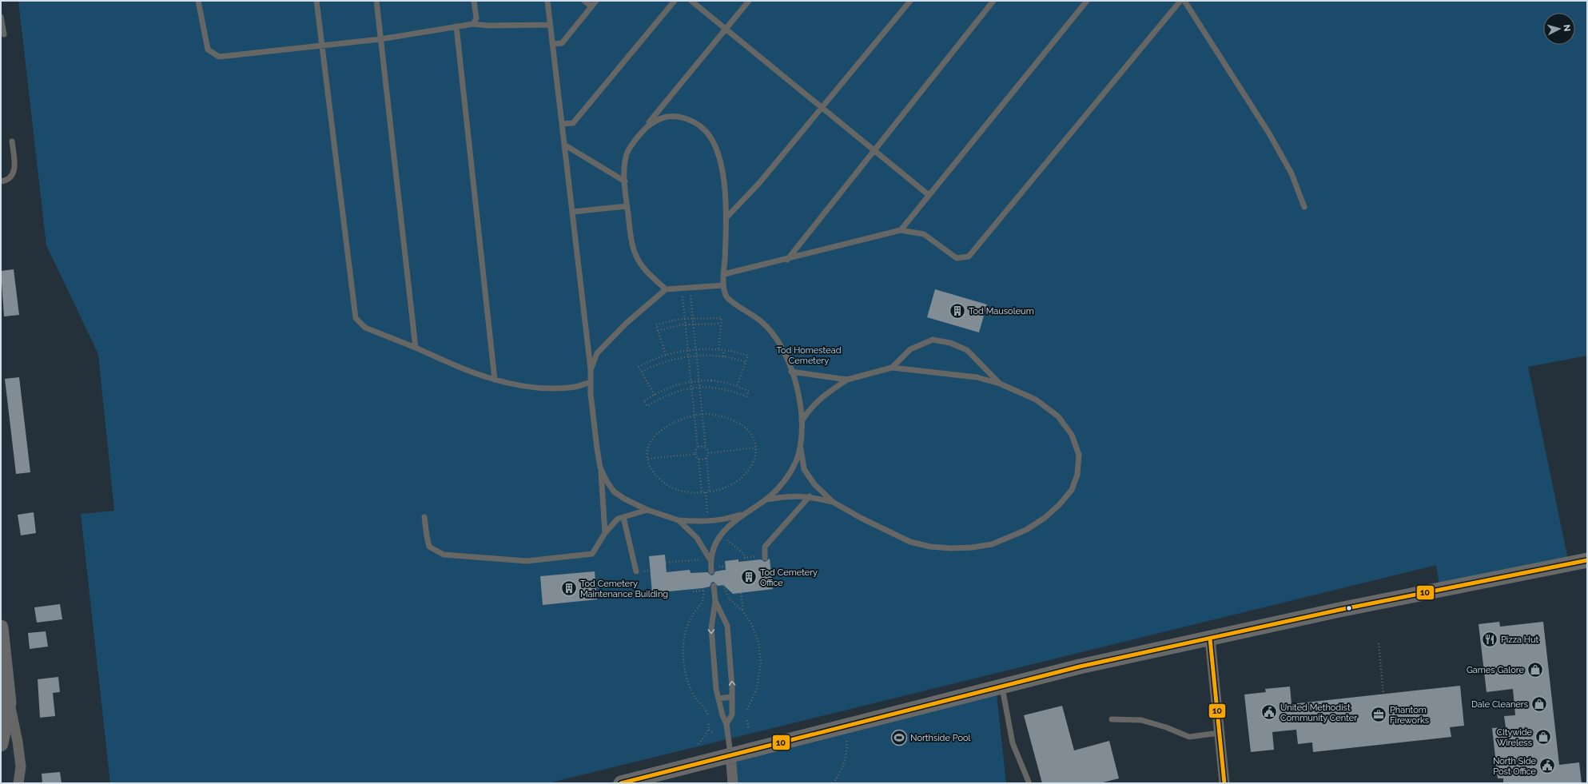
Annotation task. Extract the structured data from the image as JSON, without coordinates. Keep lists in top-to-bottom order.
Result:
{
  "parks": ["Tod Homestead Cemetery"],
  "places": {
    "building": ["Tod Mausoleum", "Tod Cemetery Office", "Tod Cemetery Maintenance Building"],
    "restaurant": ["Pizza Hut"],
    "shop": ["Games Galore", "Dale Cleaners", "Citywide Wireless"],
    "public building": ["United Methodist Community Center", "North Side Post Office"],
    "office": ["Phantom Fireworks"],
    "sports": ["Northside Pool"]
  },
  "lines": ["transit line 10"],
  "north": "right"
}
